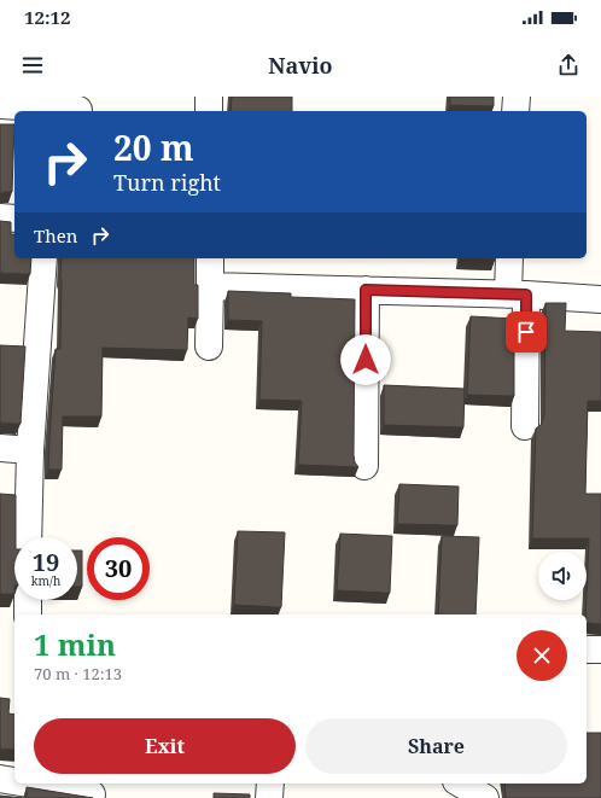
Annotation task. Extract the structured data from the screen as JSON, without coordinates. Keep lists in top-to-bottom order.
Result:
{
  "page": {
    "status": "12:12",
    "header": "Navio",
    "turn": ["20 m", "Turn right"],
    "then": "Then",
    "speed": "19 km/h",
    "limit": "30",
    "heading": ["1 min", "70 m · 12:13"],
    "buttons": ["Exit", "Share"]
  }
}
